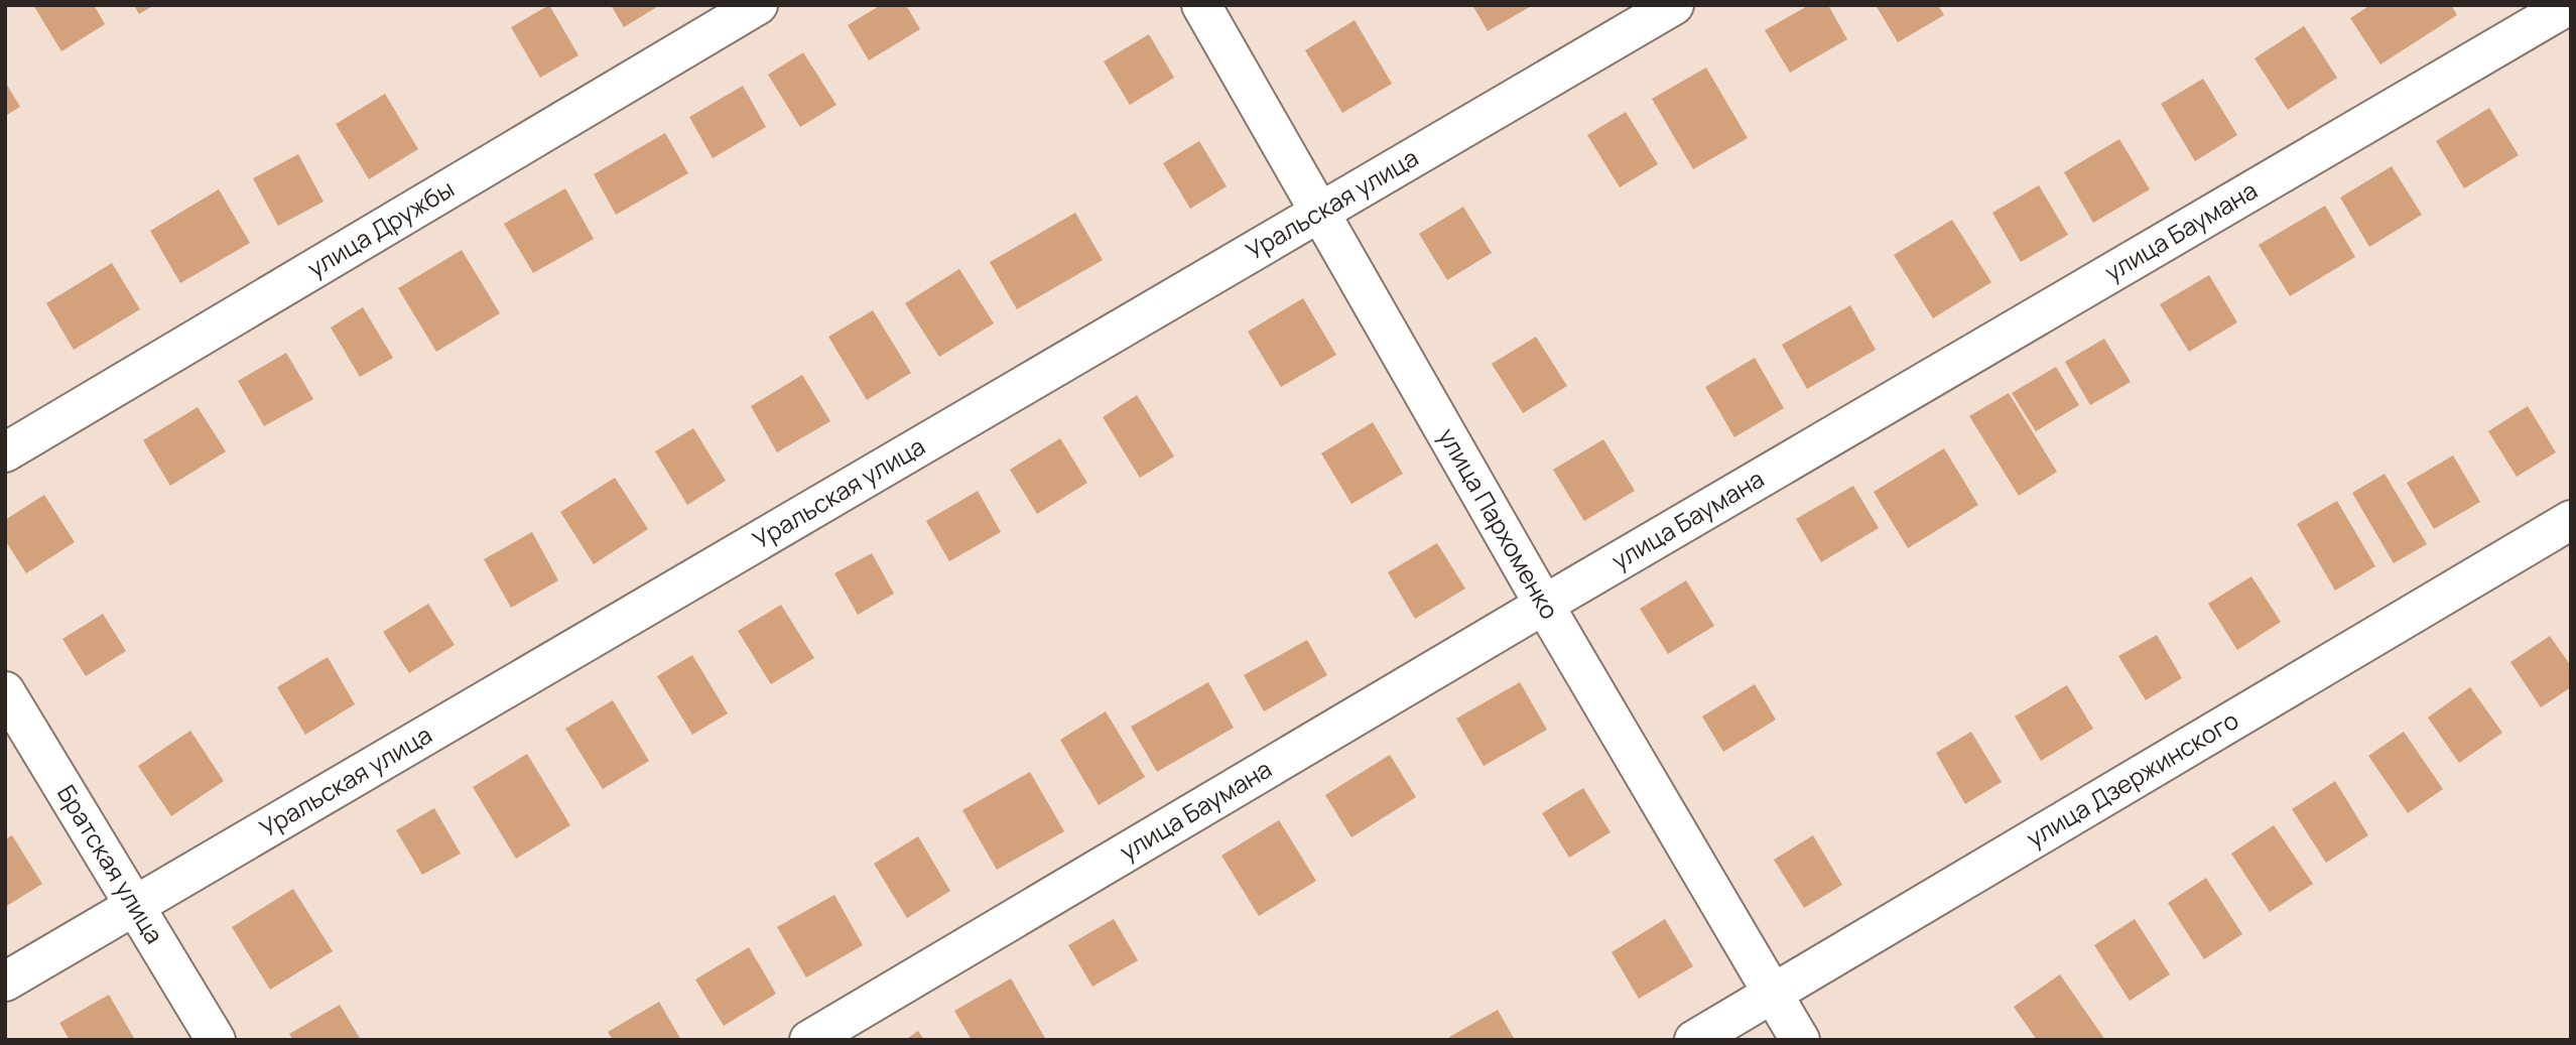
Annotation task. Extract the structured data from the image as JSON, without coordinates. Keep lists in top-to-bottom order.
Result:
{
  "streets": {
    "street": [
      "Уральская улица",
      "улица Дружбы",
      "улица Баумана",
      "улица Пархоменко",
      "улица Дзержинского",
      "Братская улица"
    ]
  },
  "crossings": [
    ["Уральская улица", "улица Пархоменко"],
    ["Уральская улица", "Братская улица"],
    ["улица Баумана", "улица Пархоменко"],
    ["улица Пархоменко", "улица Дзержинского"]
  ]
}
